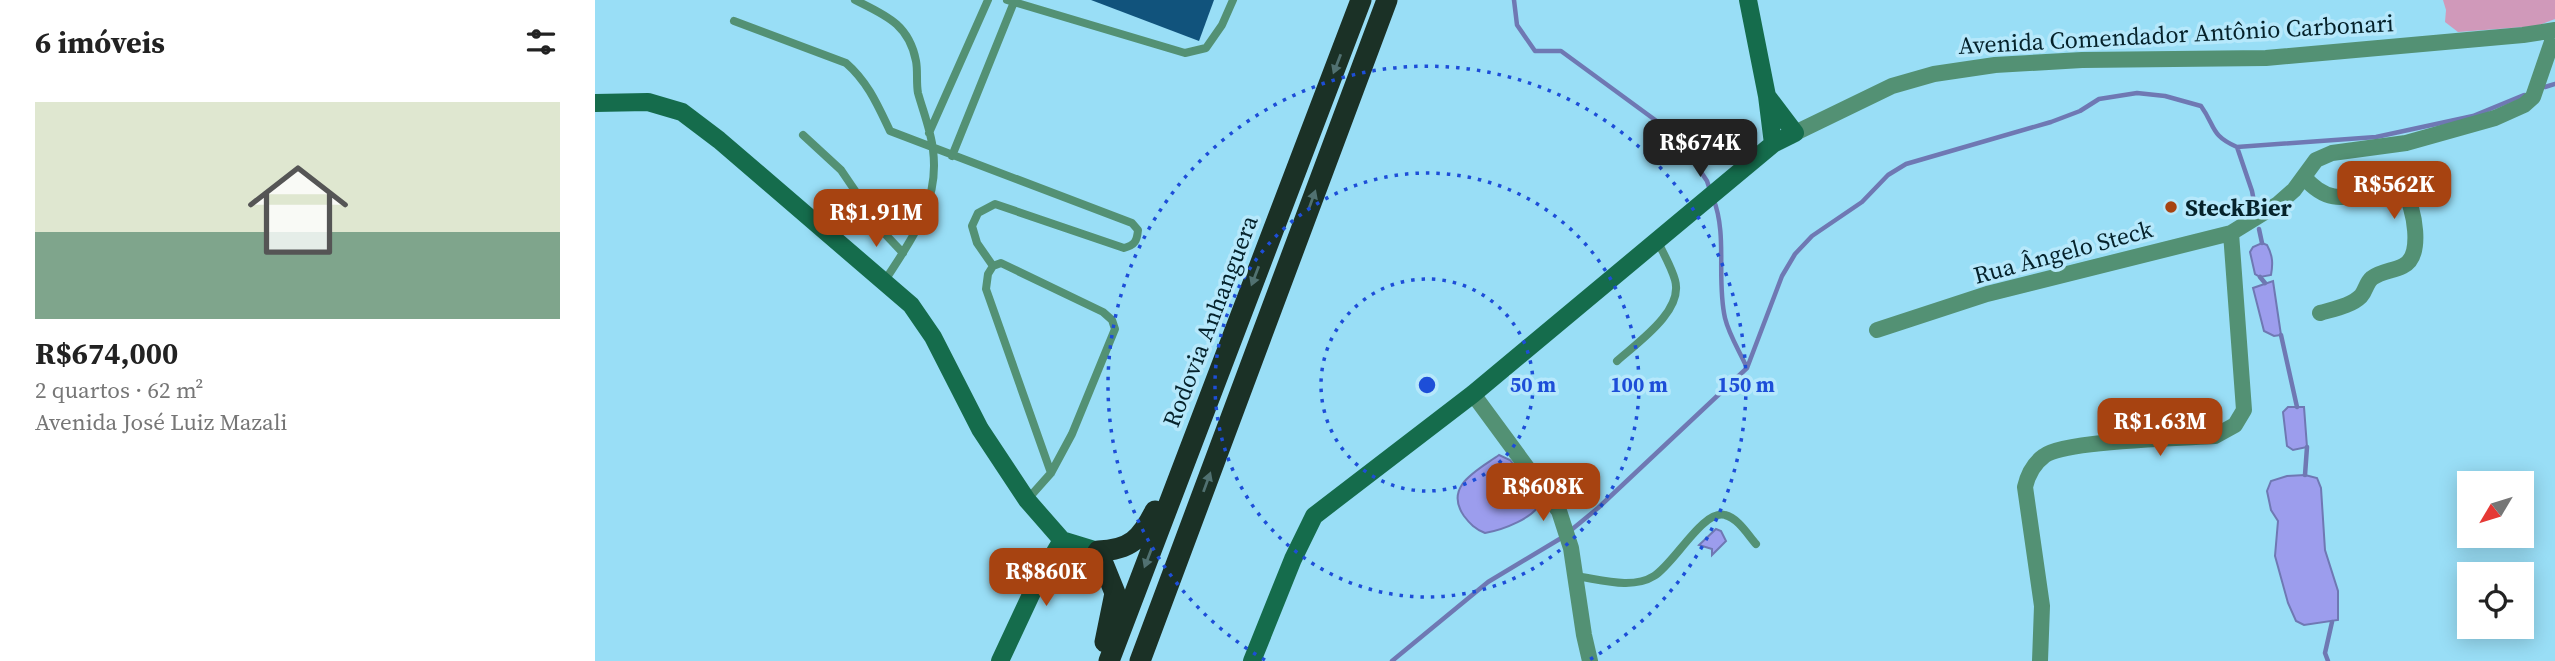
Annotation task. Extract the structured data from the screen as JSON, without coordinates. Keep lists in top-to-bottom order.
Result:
{
  "streets": {
    "highway": ["Rodovia Anhanguera"],
    "main road": ["Avenida Comendador Antônio Carbonari"],
    "street": ["Rua Ângelo Steck"]
  },
  "crossings": [
    ["Avenida Comendador Antônio Carbonari", "Rua Ângelo Steck"]
  ],
  "places": ["SteckBier"],
  "north": "bottom left",
  "page": {
    "heading": "6 imóveis",
    "list": [
      {
        "name": "R$674,000",
        "note": "2 quartos · 62 m² · Avenida José Luiz Mazali"
      }
    ],
    "price": [
      "R$674K",
      "R$562K",
      "R$1.91M",
      "R$1.63M",
      "R$608K",
      "R$860K"
    ]
  },
  "rings": ["50 m", "100 m", "150 m"]
}
